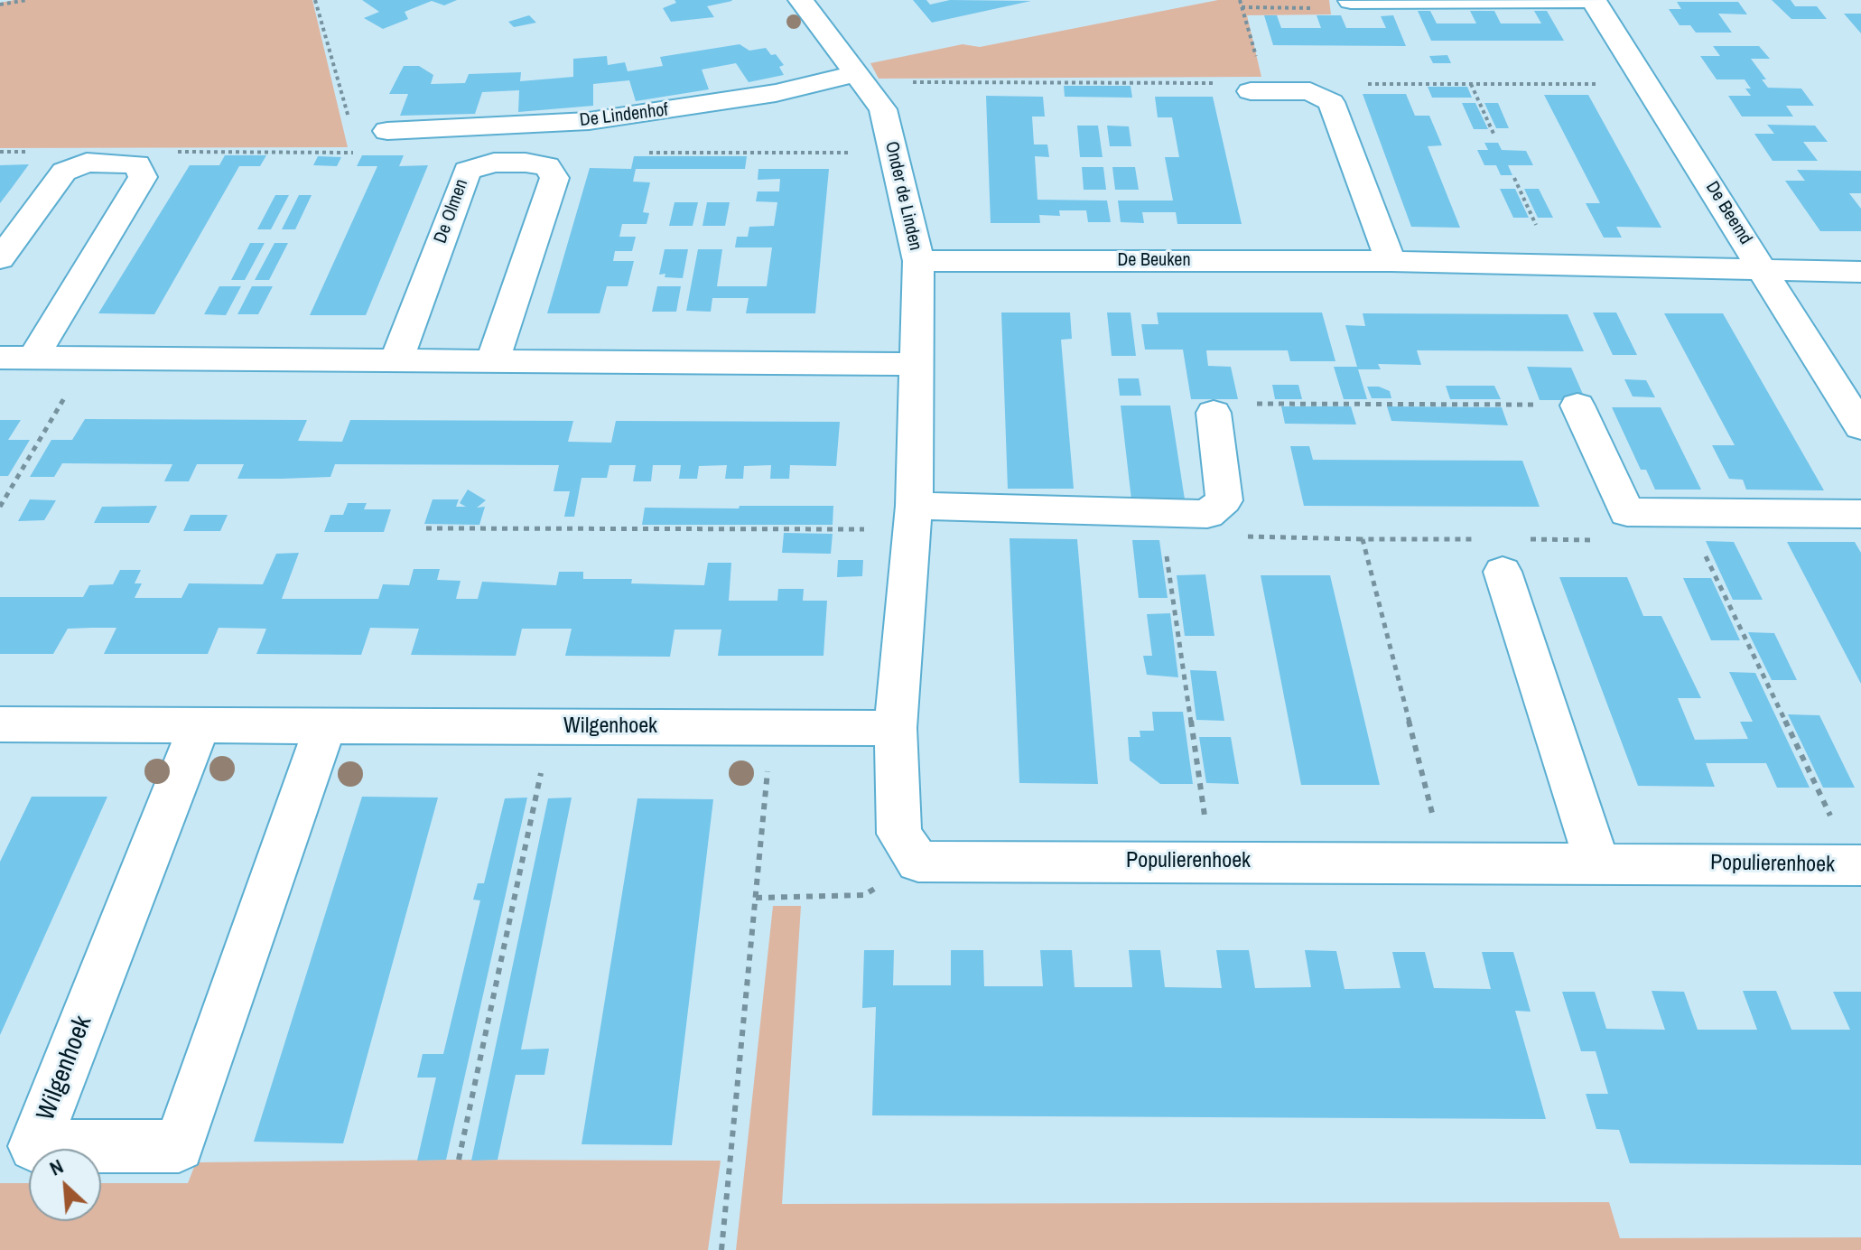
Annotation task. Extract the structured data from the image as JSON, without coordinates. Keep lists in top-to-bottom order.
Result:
{
  "streets": {
    "street": [
      "De Lindenhof",
      "Onder de Linden",
      "De Olmen",
      "De Beemd",
      "De Beuken",
      "Wilgenhoek",
      "Populierenhoek"
    ]
  },
  "crossings": [
    ["De Lindenhof", "Onder de Linden"],
    ["Onder de Linden", "De Beuken"],
    ["Onder de Linden", "Wilgenhoek"],
    ["De Beemd", "De Beuken"]
  ],
  "north": "top left"
}
